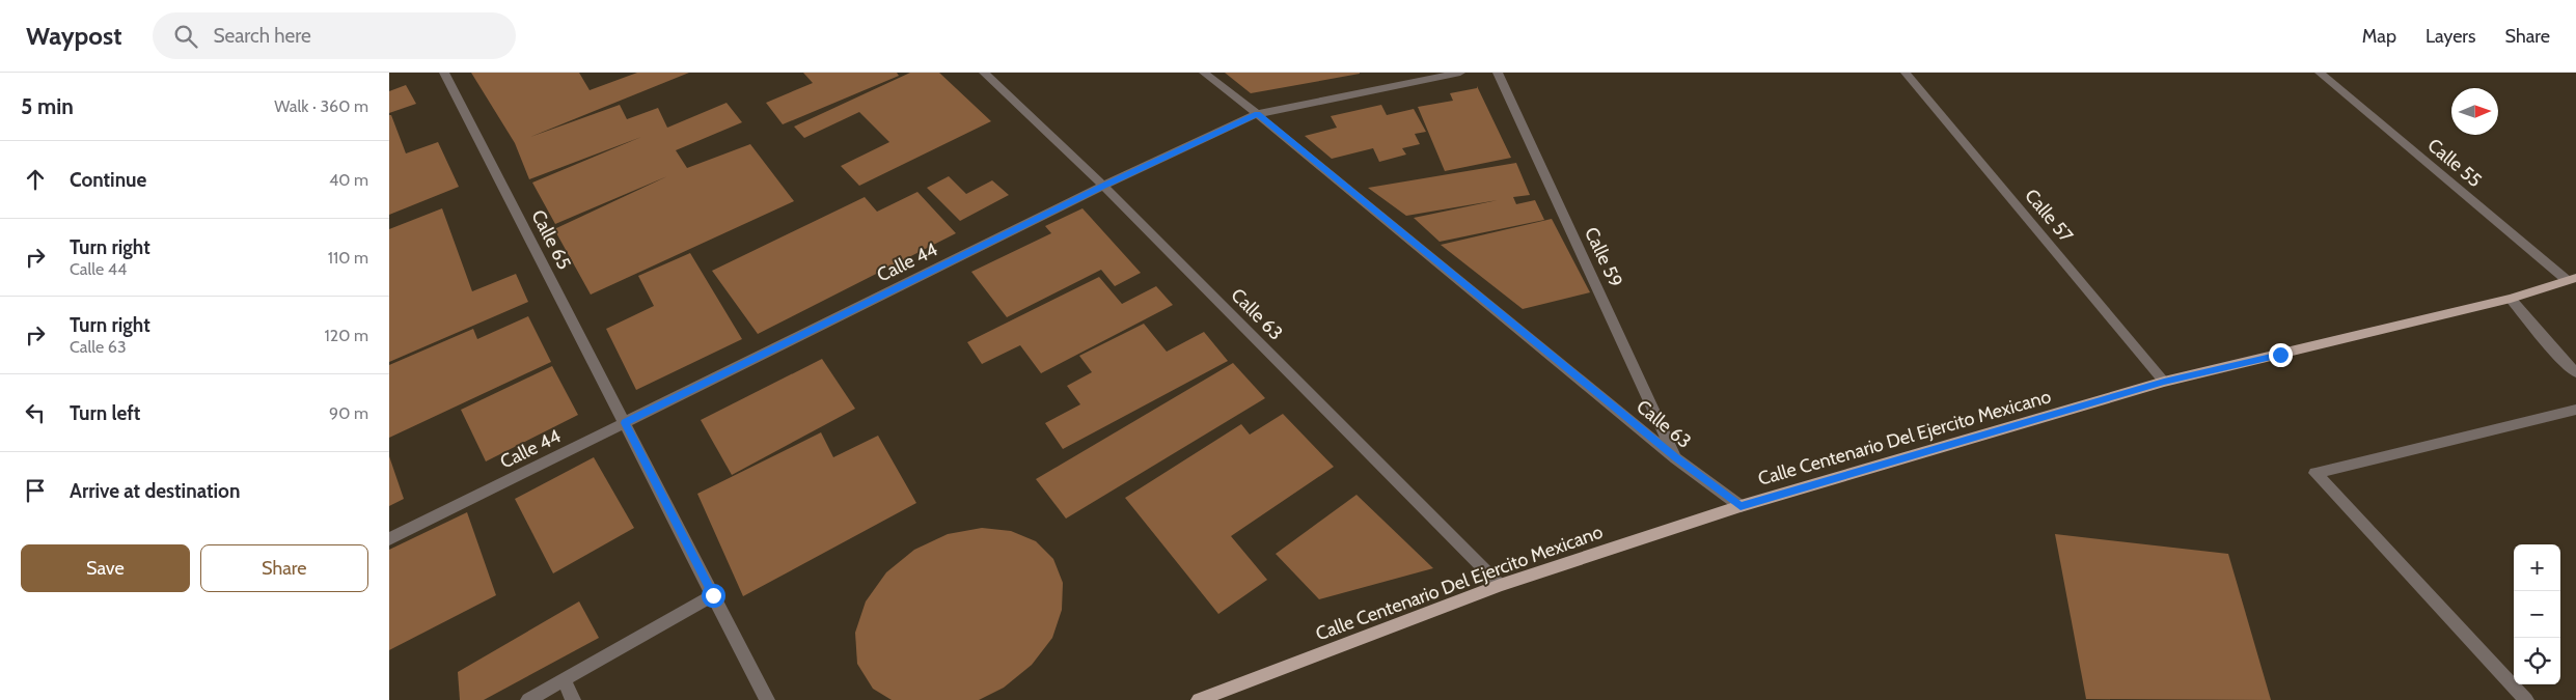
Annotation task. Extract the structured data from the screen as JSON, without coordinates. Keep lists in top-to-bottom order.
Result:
{
  "streets": {
    "main road": ["Calle Centenario Del Ejercito Mexicano"],
    "street": [
      "Calle 55",
      "Calle 57",
      "Calle 65",
      "Calle 59",
      "Calle 44",
      "Calle 63"
    ]
  },
  "crossings": [
    ["Calle 55", "Calle Centenario Del Ejercito Mexicano"],
    ["Calle 57", "Calle Centenario Del Ejercito Mexicano"],
    ["Calle 65", "Calle 44"],
    ["Calle 59", "Calle 63"],
    ["Calle 44", "Calle 63"],
    ["Calle 63", "Calle Centenario Del Ejercito Mexicano"]
  ],
  "north": "right",
  "page": {
    "header": "Waypost",
    "search": "Search here",
    "nav": ["Map", "Layers", "Share"],
    "heading": ["5 min", "Walk · 360 m"],
    "list": [
      ["Continue", "40 m"],
      ["Turn right", "Calle 44", "110 m"],
      ["Turn right", "Calle 63", "120 m"],
      ["Turn left", "90 m"],
      "Arrive at destination"
    ],
    "buttons": ["Save", "Share"],
    "map_buttons": ["+", "−"]
  }
}
